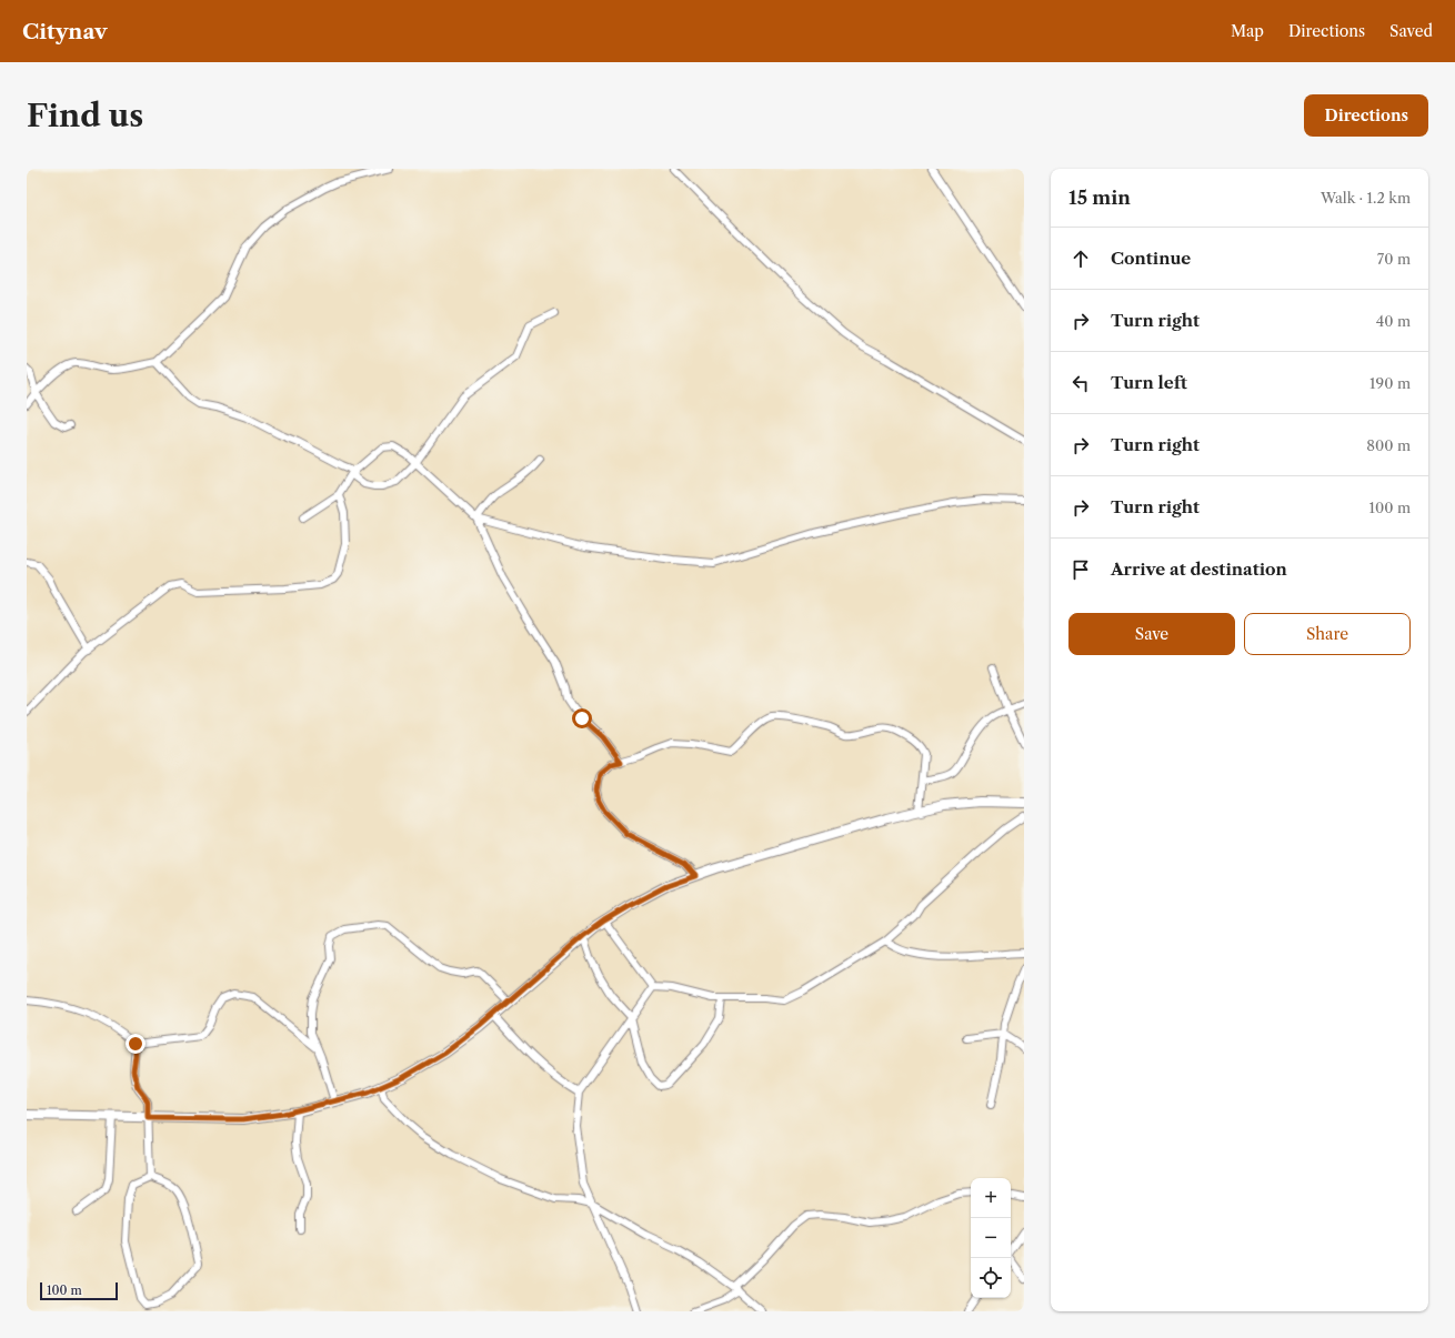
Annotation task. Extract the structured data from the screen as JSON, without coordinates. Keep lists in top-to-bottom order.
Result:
{
  "scale_bar": "100 m",
  "page": {
    "header": "Citynav",
    "nav": ["Map", "Directions", "Saved"],
    "buttons": [
      "Directions",
      ["Save", "Share"]
    ],
    "title": "Find us",
    "heading": ["15 min", "Walk · 1.2 km"],
    "list": [
      ["Continue", "70 m"],
      ["Turn right", "40 m"],
      ["Turn left", "190 m"],
      ["Turn right", "800 m"],
      ["Turn right", "100 m"],
      "Arrive at destination"
    ],
    "map_buttons": ["+", "−"],
    "scale": "100 m"
  }
}
